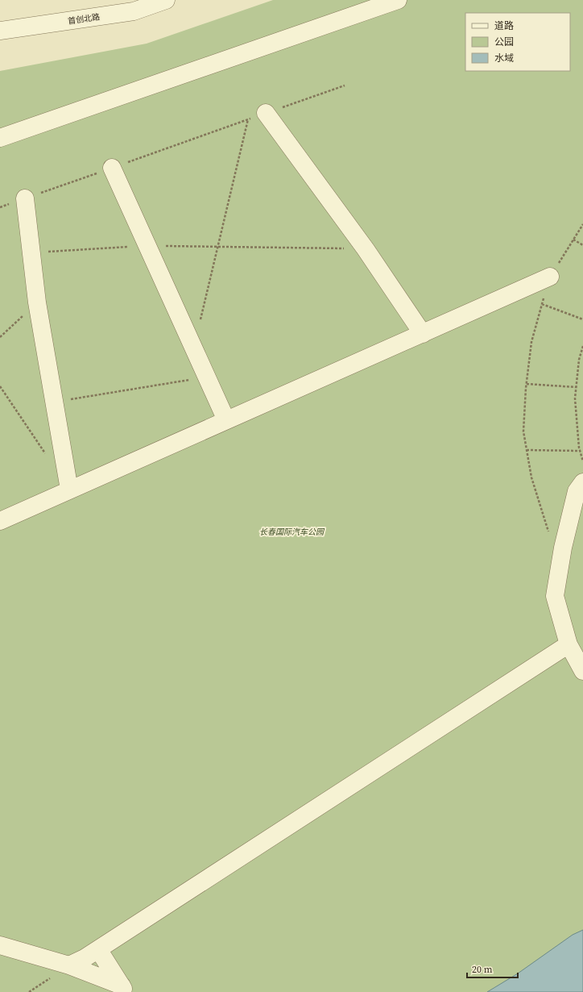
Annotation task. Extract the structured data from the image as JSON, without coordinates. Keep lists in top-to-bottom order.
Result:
{
  "streets": {
    "street": ["首创北路"]
  },
  "parks": ["长春国际汽车公园"],
  "legend": ["道路", "公园", "水域"],
  "scale_bar": "20 m"
}
